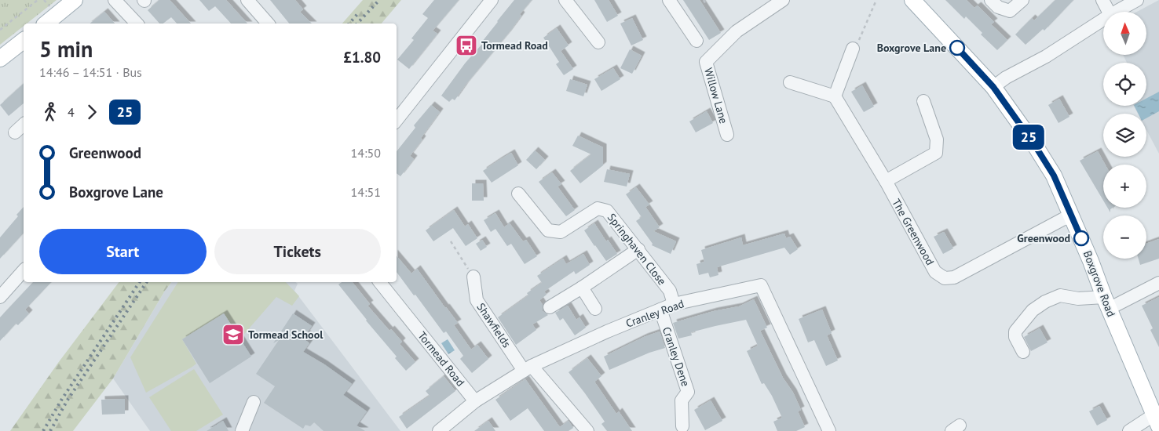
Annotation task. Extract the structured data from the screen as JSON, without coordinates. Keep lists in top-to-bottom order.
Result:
{
  "streets": {
    "main road": ["Boxgrove Road"],
    "street": [
      "Willow Lane",
      "The Greenwood",
      "Springhaven Close",
      "Cranley Road",
      "Shawfields",
      "Cranley Dene",
      "Tormead Road"
    ]
  },
  "crossings": [
    ["The Greenwood", "Boxgrove Road"],
    ["Springhaven Close", "Cranley Road"],
    ["Cranley Road", "Shawfields"],
    ["Cranley Road", "Cranley Dene"],
    ["Cranley Road", "Tormead Road"]
  ],
  "places": {
    "bus stop": ["Tormead Road"],
    "other": ["Boxgrove Lane", "Greenwood"],
    "school or university": ["Tormead School"]
  },
  "lines": ["bus line 25"],
  "north": "top",
  "page": {
    "on_map": "25",
    "map_buttons": ["+", "−"],
    "heading": ["5 min", "14:46 – 14:51 · Bus", "£1.80"],
    "legs": ["4", "25"],
    "list": [
      {
        "name": "Greenwood",
        "value": "14:50"
      },
      {
        "name": "Boxgrove Lane",
        "value": "14:51"
      }
    ],
    "buttons": ["Start", "Tickets"]
  }
}
